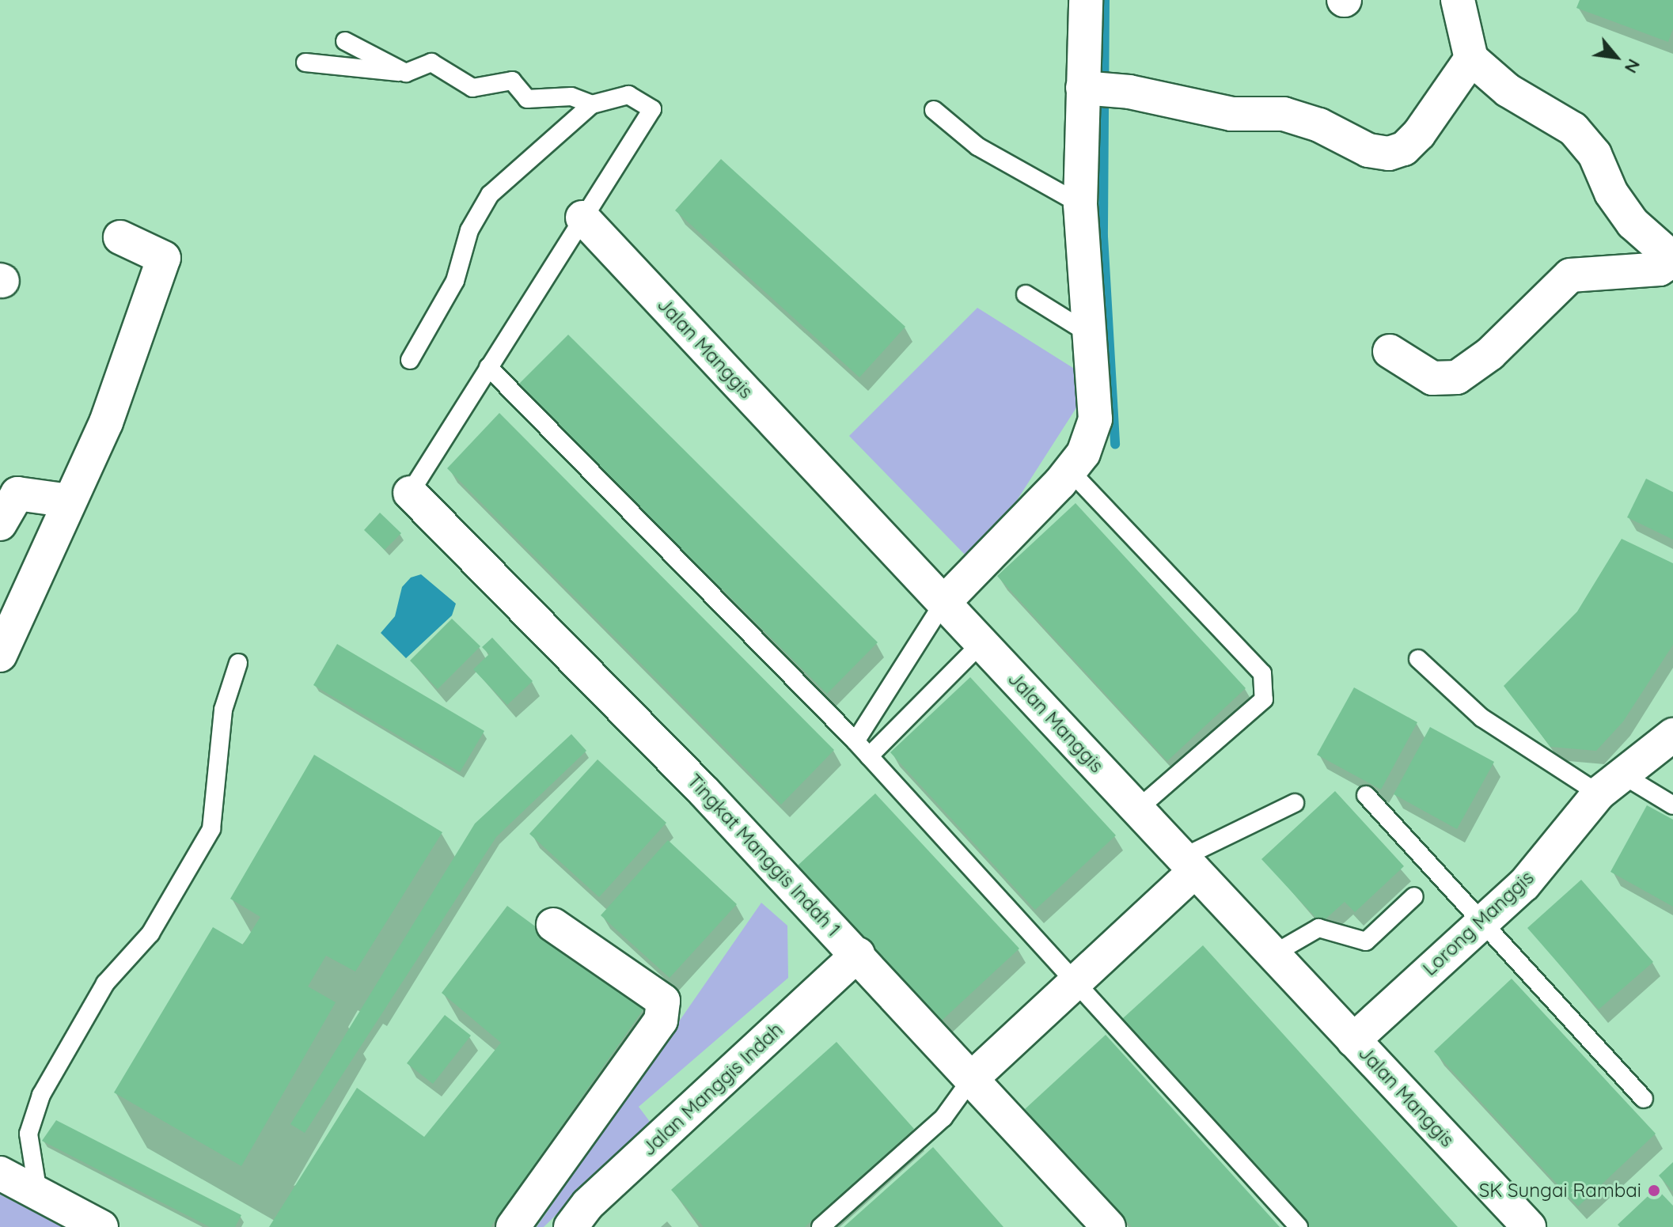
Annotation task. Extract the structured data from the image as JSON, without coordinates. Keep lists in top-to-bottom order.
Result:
{
  "streets": {
    "street": [
      "Jalan Manggis",
      "Tingkat Manggis Indah 1",
      "Lorong Manggis",
      "Jalan Manggis Indah"
    ]
  },
  "crossings": [
    ["Jalan Manggis", "Lorong Manggis"],
    ["Tingkat Manggis Indah 1", "Jalan Manggis Indah"]
  ],
  "places": ["SK Sungai Rambai"],
  "north": "bottom right"
}
